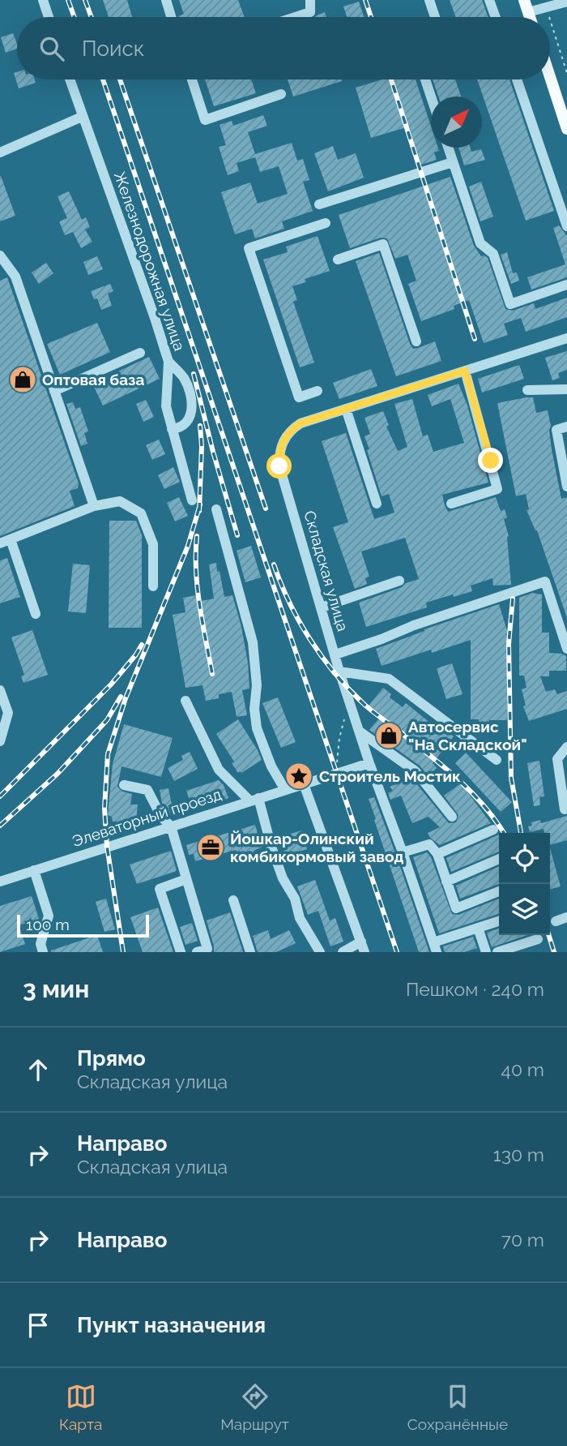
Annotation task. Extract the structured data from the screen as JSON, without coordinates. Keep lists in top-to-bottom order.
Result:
{
  "streets": {
    "street": ["Железнодорожная улица", "Складская улица", "Элеваторный проезд"]
  },
  "places": {
    "shop": ["Оптовая база", "Автосервис \"На Складской\""],
    "place": ["Строитель Мостик"],
    "office": ["Йошкар-Олинский комбикормовый завод"]
  },
  "scale_bar": "100 m",
  "north": "top right",
  "page": {
    "search": "Поиск",
    "scale": "100 m",
    "heading": ["3 мин", "Пешком · 240 m"],
    "list": [
      ["Прямо", "Складская улица", "40 m"],
      ["Направо", "Складская улица", "130 m"],
      ["Направо", "70 m"],
      "Пункт назначения"
    ],
    "nav": ["Карта", "Маршрут", "Сохранённые"]
  }
}
